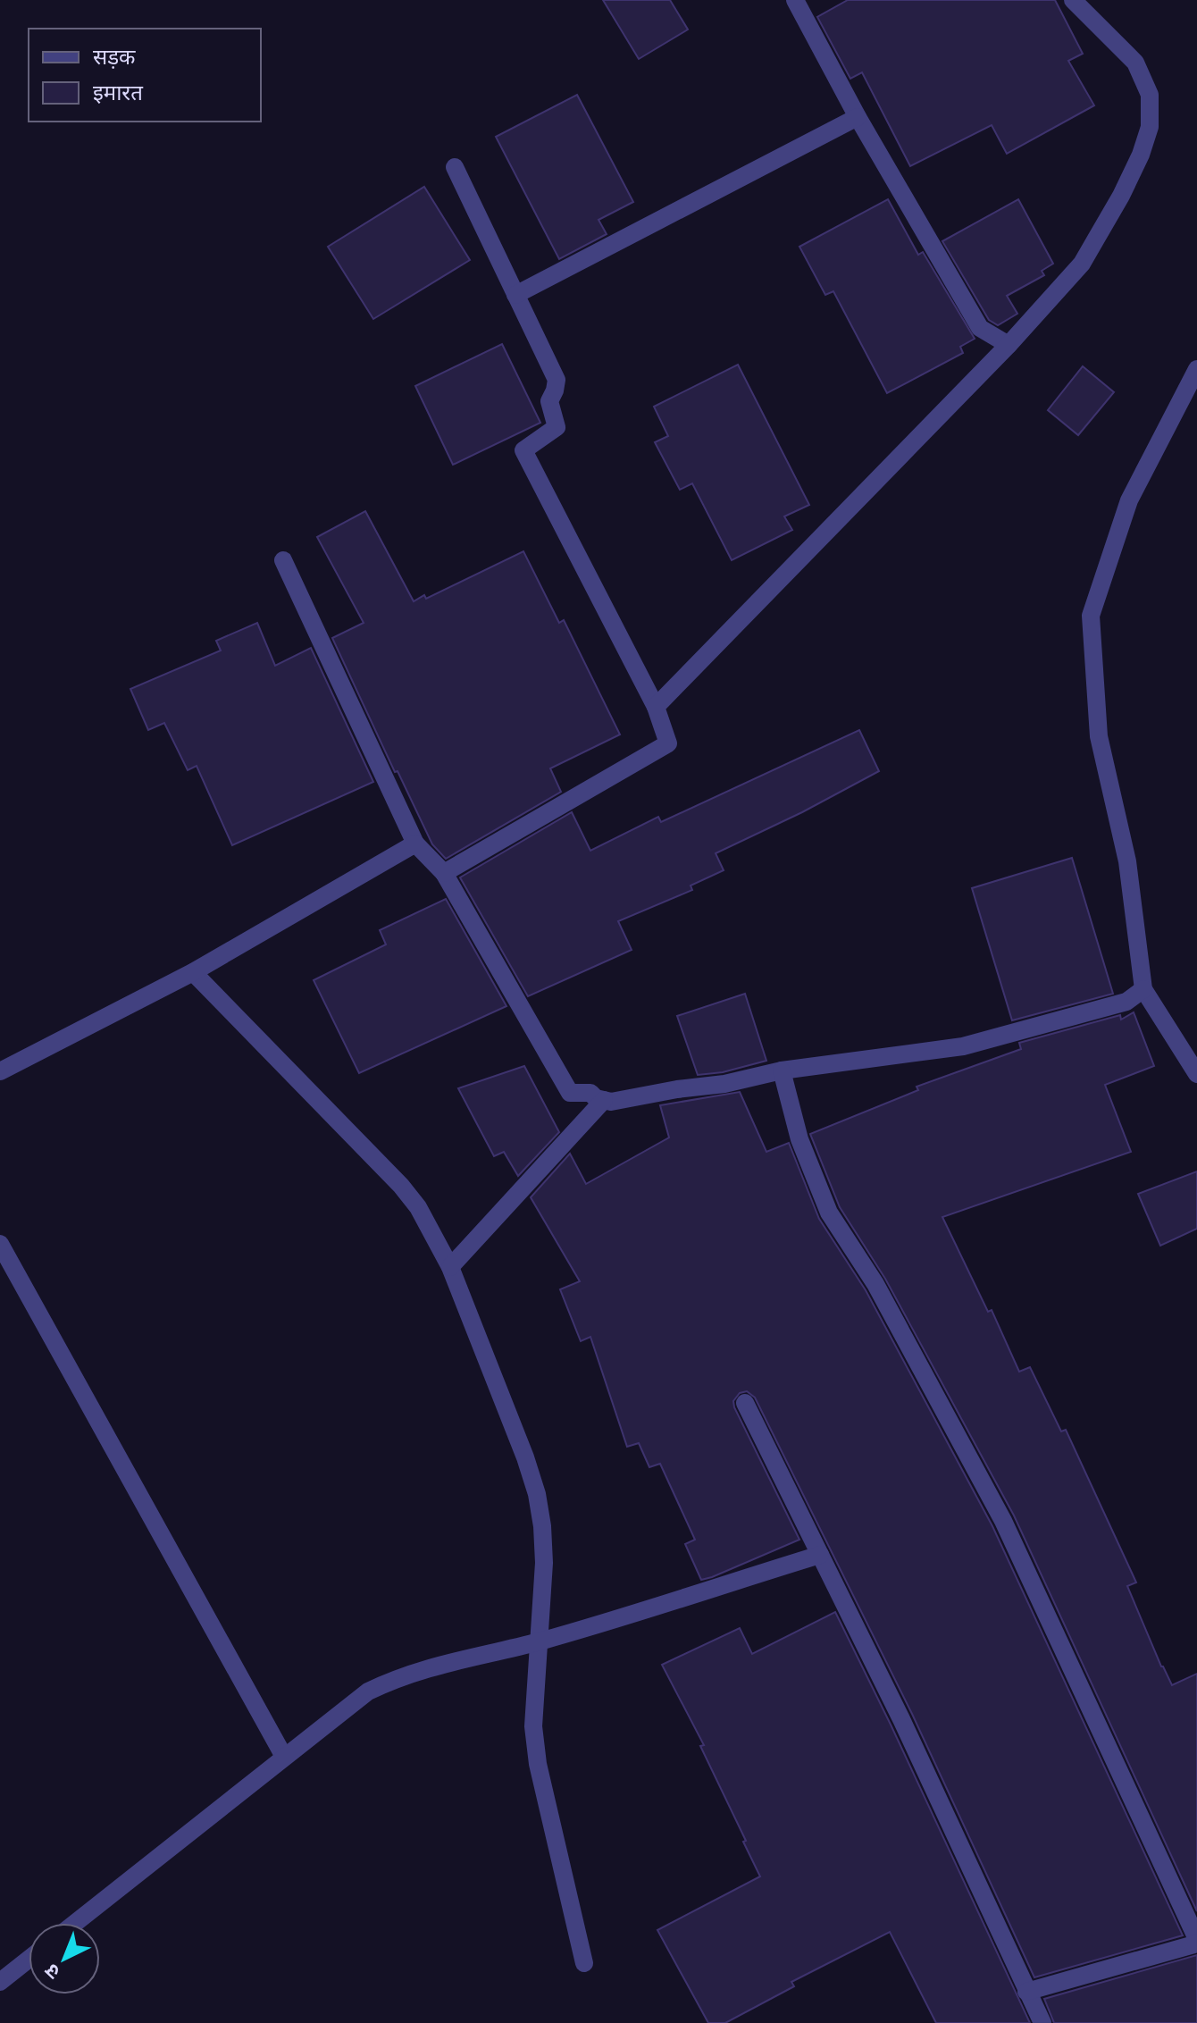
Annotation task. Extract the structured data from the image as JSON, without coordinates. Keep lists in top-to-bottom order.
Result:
{
  "legend": ["सड़क", "इमारत"],
  "north": "bottom left"
}
